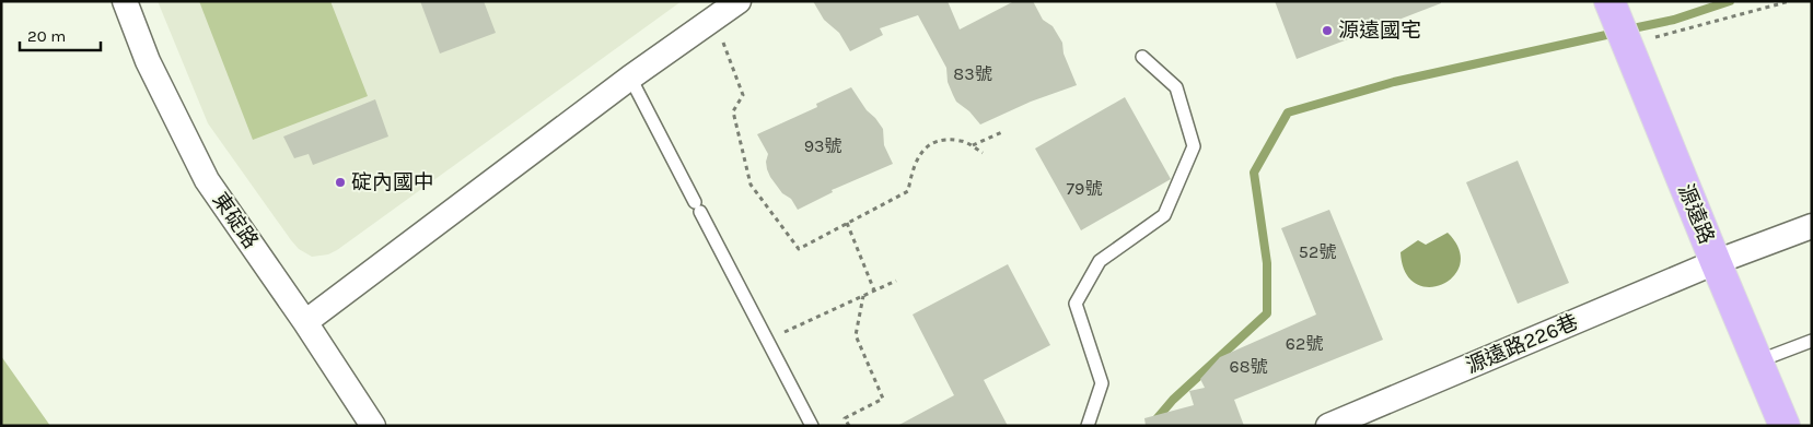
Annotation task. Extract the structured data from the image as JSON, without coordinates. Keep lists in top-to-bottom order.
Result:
{
  "streets": {
    "main road": ["源遠路"],
    "street": ["東碇路", "源遠路226巷"]
  },
  "crossings": [
    ["源遠路", "源遠路226巷"]
  ],
  "places": ["源遠國宅", "碇內國中"],
  "house_numbers": [
    "83號",
    "93號",
    "79號",
    "52號",
    "62號",
    "68號"
  ],
  "scale_bar": "20 m"
}
